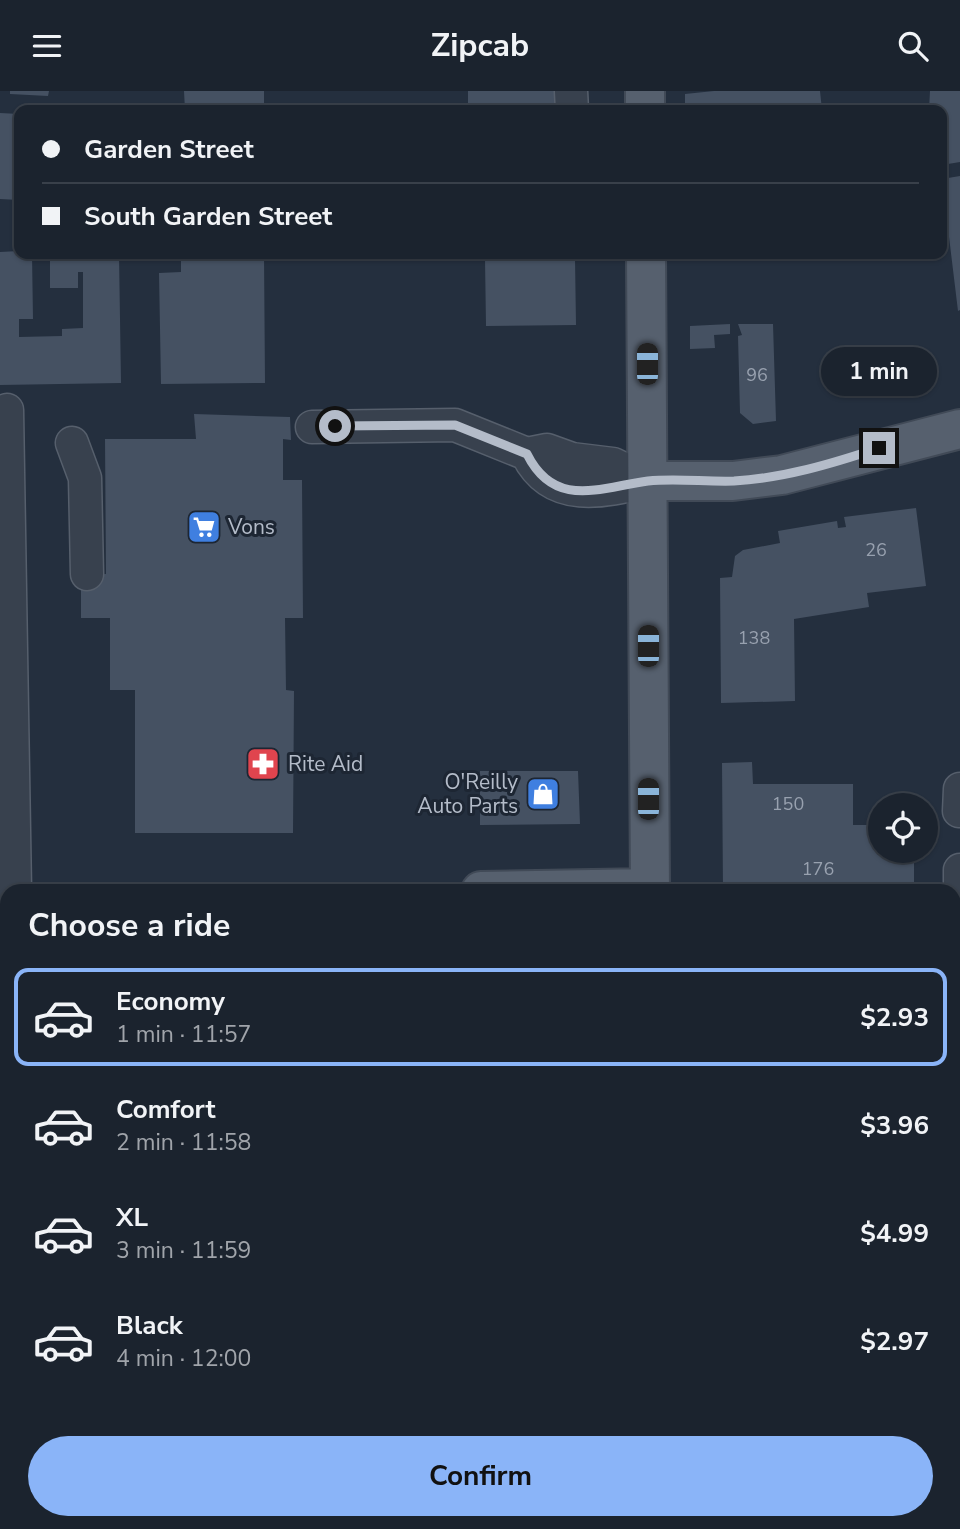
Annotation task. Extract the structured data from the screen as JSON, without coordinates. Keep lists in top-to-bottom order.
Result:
{
  "places": {
    "supermarket": ["Vons"],
    "pharmacy": ["Rite Aid"],
    "shop": ["O'Reilly Auto Parts"]
  },
  "house_numbers": [
    "96",
    "26",
    "138",
    "150",
    "176"
  ],
  "page": {
    "header": "Zipcab",
    "banner": ["Garden Street", "South Garden Street"],
    "bubble": "1 min",
    "heading": "Choose a ride",
    "list": [
      {
        "name": "Economy",
        "note": "1 min · 11:57",
        "value": "$2.93"
      },
      {
        "name": "Comfort",
        "note": "2 min · 11:58",
        "value": "$3.96"
      },
      {
        "name": "XL",
        "note": "3 min · 11:59",
        "value": "$4.99"
      },
      {
        "name": "Black",
        "note": "4 min · 12:00",
        "value": "$2.97"
      }
    ],
    "buttons": "Confirm"
  }
}
